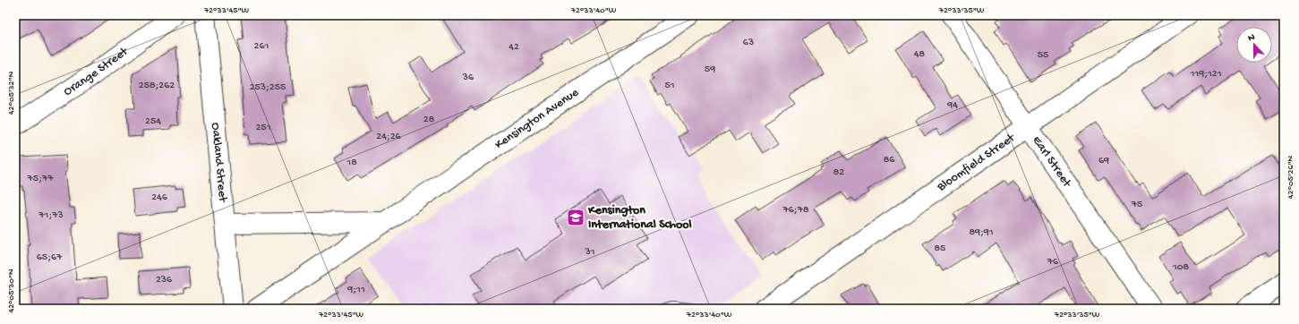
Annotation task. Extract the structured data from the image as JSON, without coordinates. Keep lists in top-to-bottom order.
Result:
{
  "streets": {
    "street": [
      "Orange Street",
      "Kensington Avenue",
      "Oakland Street",
      "Earl Street",
      "Bloomfield Street"
    ]
  },
  "crossings": [
    ["Earl Street", "Bloomfield Street"]
  ],
  "places": {
    "school or university": ["Kensington International School"]
  },
  "house_numbers": [
    "63",
    "261",
    "42",
    "48",
    "55",
    "59",
    "119;121",
    "36",
    "258;262",
    "51",
    "253;255",
    "94",
    "28",
    "254",
    "251",
    "24;26",
    "86",
    "69",
    "18",
    "82",
    "75;77",
    "246",
    "75",
    "76;78",
    "71;73",
    "89;91",
    "85",
    "31",
    "65;67",
    "76",
    "108",
    "236",
    "9;11"
  ],
  "north": "top",
  "coordinates": [
    "72°33'45\"W",
    "72°33'40\"W",
    "72°33'35\"W",
    "42°05'32\"N",
    "42°05'26\"N",
    "42°05'30\"N"
  ]
}
